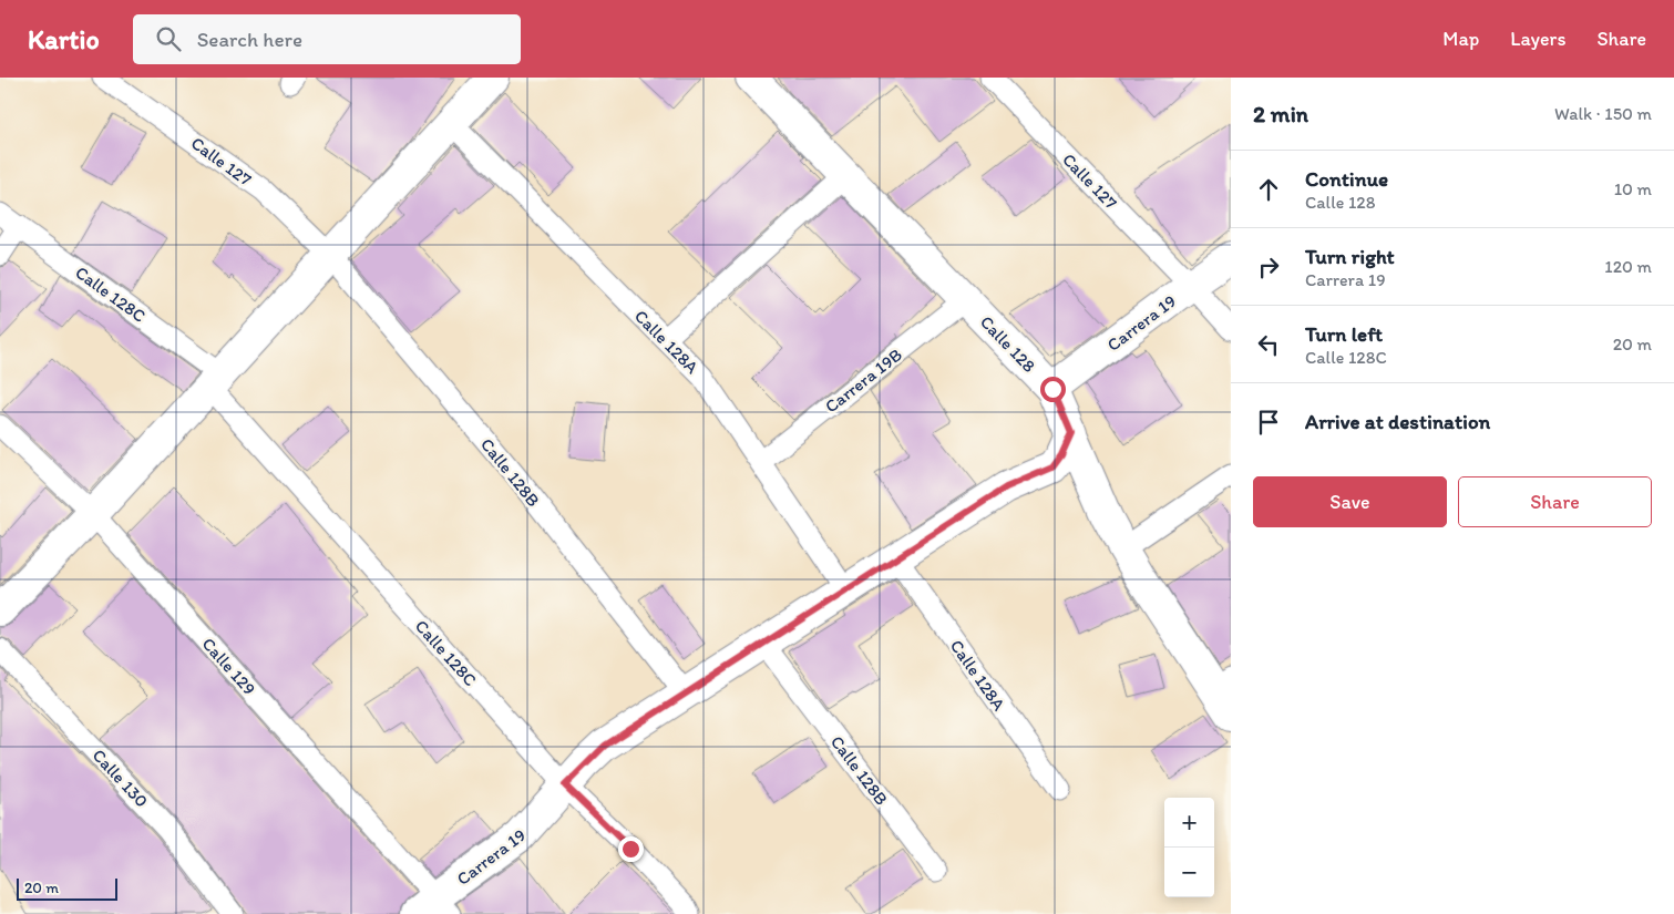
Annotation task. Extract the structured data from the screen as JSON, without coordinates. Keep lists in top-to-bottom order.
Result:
{
  "streets": {
    "street": ["Carrera 19", "Calle 128"],
    "lane": [
      "Calle 127",
      "Calle 128C",
      "Calle 128A",
      "Carrera 19B",
      "Calle 128B",
      "Calle 129",
      "Calle 130"
    ]
  },
  "crossings": [
    ["Calle 127", "Carrera 19"],
    ["Calle 127", "Calle 128B"],
    ["Calle 128C", "Carrera 19"],
    ["Carrera 19", "Calle 128A"],
    ["Carrera 19", "Calle 128"],
    ["Carrera 19", "Calle 128B"],
    ["Carrera 19", "Calle 129"],
    ["Calle 128A", "Carrera 19B"],
    ["Calle 128", "Carrera 19B"]
  ],
  "scale_bar": "20 m",
  "page": {
    "header": "Kartio",
    "search": "Search here",
    "nav": ["Map", "Layers", "Share"],
    "heading": ["2 min", "Walk · 150 m"],
    "list": [
      ["Continue", "Calle 128", "10 m"],
      ["Turn right", "Carrera 19", "120 m"],
      ["Turn left", "Calle 128C", "20 m"],
      "Arrive at destination"
    ],
    "buttons": ["Save", "Share"],
    "map_buttons": ["+", "−"],
    "scale": "20 m"
  }
}
